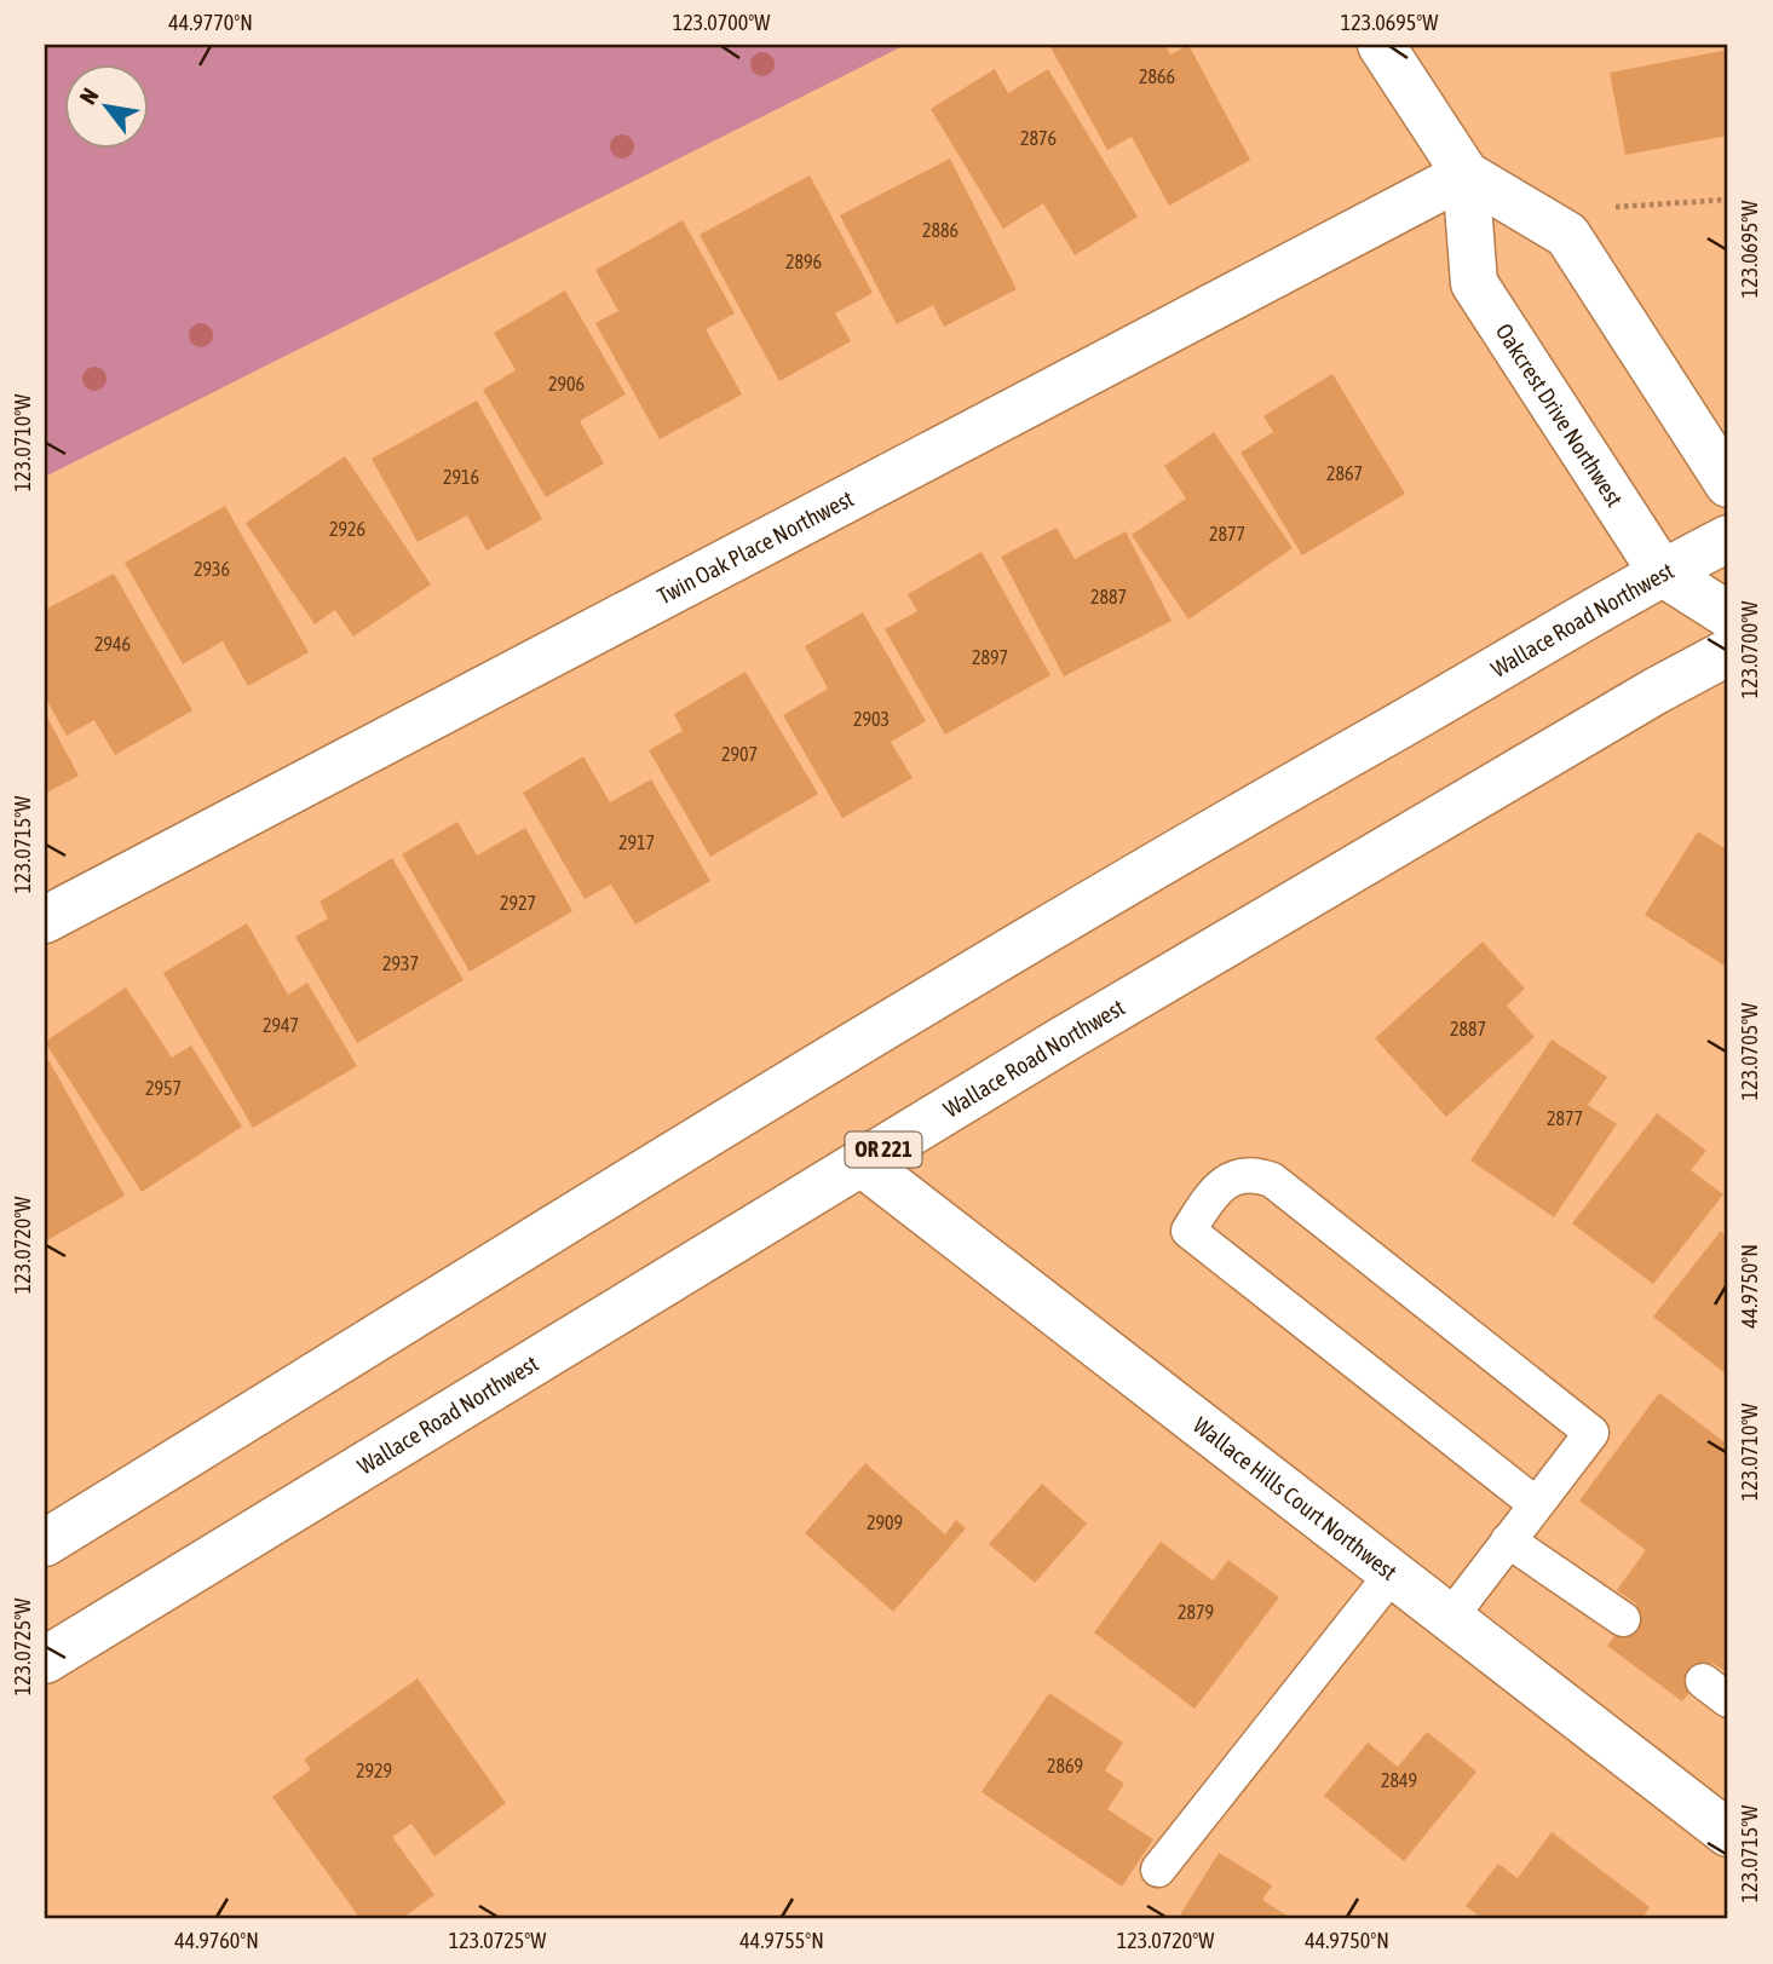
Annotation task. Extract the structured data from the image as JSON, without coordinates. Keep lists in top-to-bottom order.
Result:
{
  "streets": {
    "main road": [
      "Oakcrest Drive Northwest",
      "Twin Oak Place Northwest",
      "Wallace Road Northwest",
      "OR 221",
      "Wallace Hills Court Northwest"
    ]
  },
  "crossings": [
    ["Oakcrest Drive Northwest", "Twin Oak Place Northwest"],
    ["Oakcrest Drive Northwest", "Wallace Road Northwest"],
    ["Wallace Road Northwest", "Wallace Hills Court Northwest"]
  ],
  "house_numbers": [
    "2866",
    "2876",
    "2886",
    "2896",
    "2906",
    "2867",
    "2916",
    "2926",
    "2877",
    "2936",
    "2887",
    "2946",
    "2897",
    "2903",
    "2907",
    "2917",
    "2927",
    "2937",
    "2947",
    "2887",
    "2957",
    "2877",
    "2909",
    "2879",
    "2869",
    "2929",
    "2849"
  ],
  "north": "top left",
  "coordinates": [
    "44.9770°N",
    "123.0700°W",
    "123.0695°W",
    "123.0710°W",
    "123.0715°W",
    "123.0705°W",
    "123.0720°W",
    "44.9750°N",
    "123.0725°W",
    "44.9760°N",
    "44.9755°N"
  ]
}
